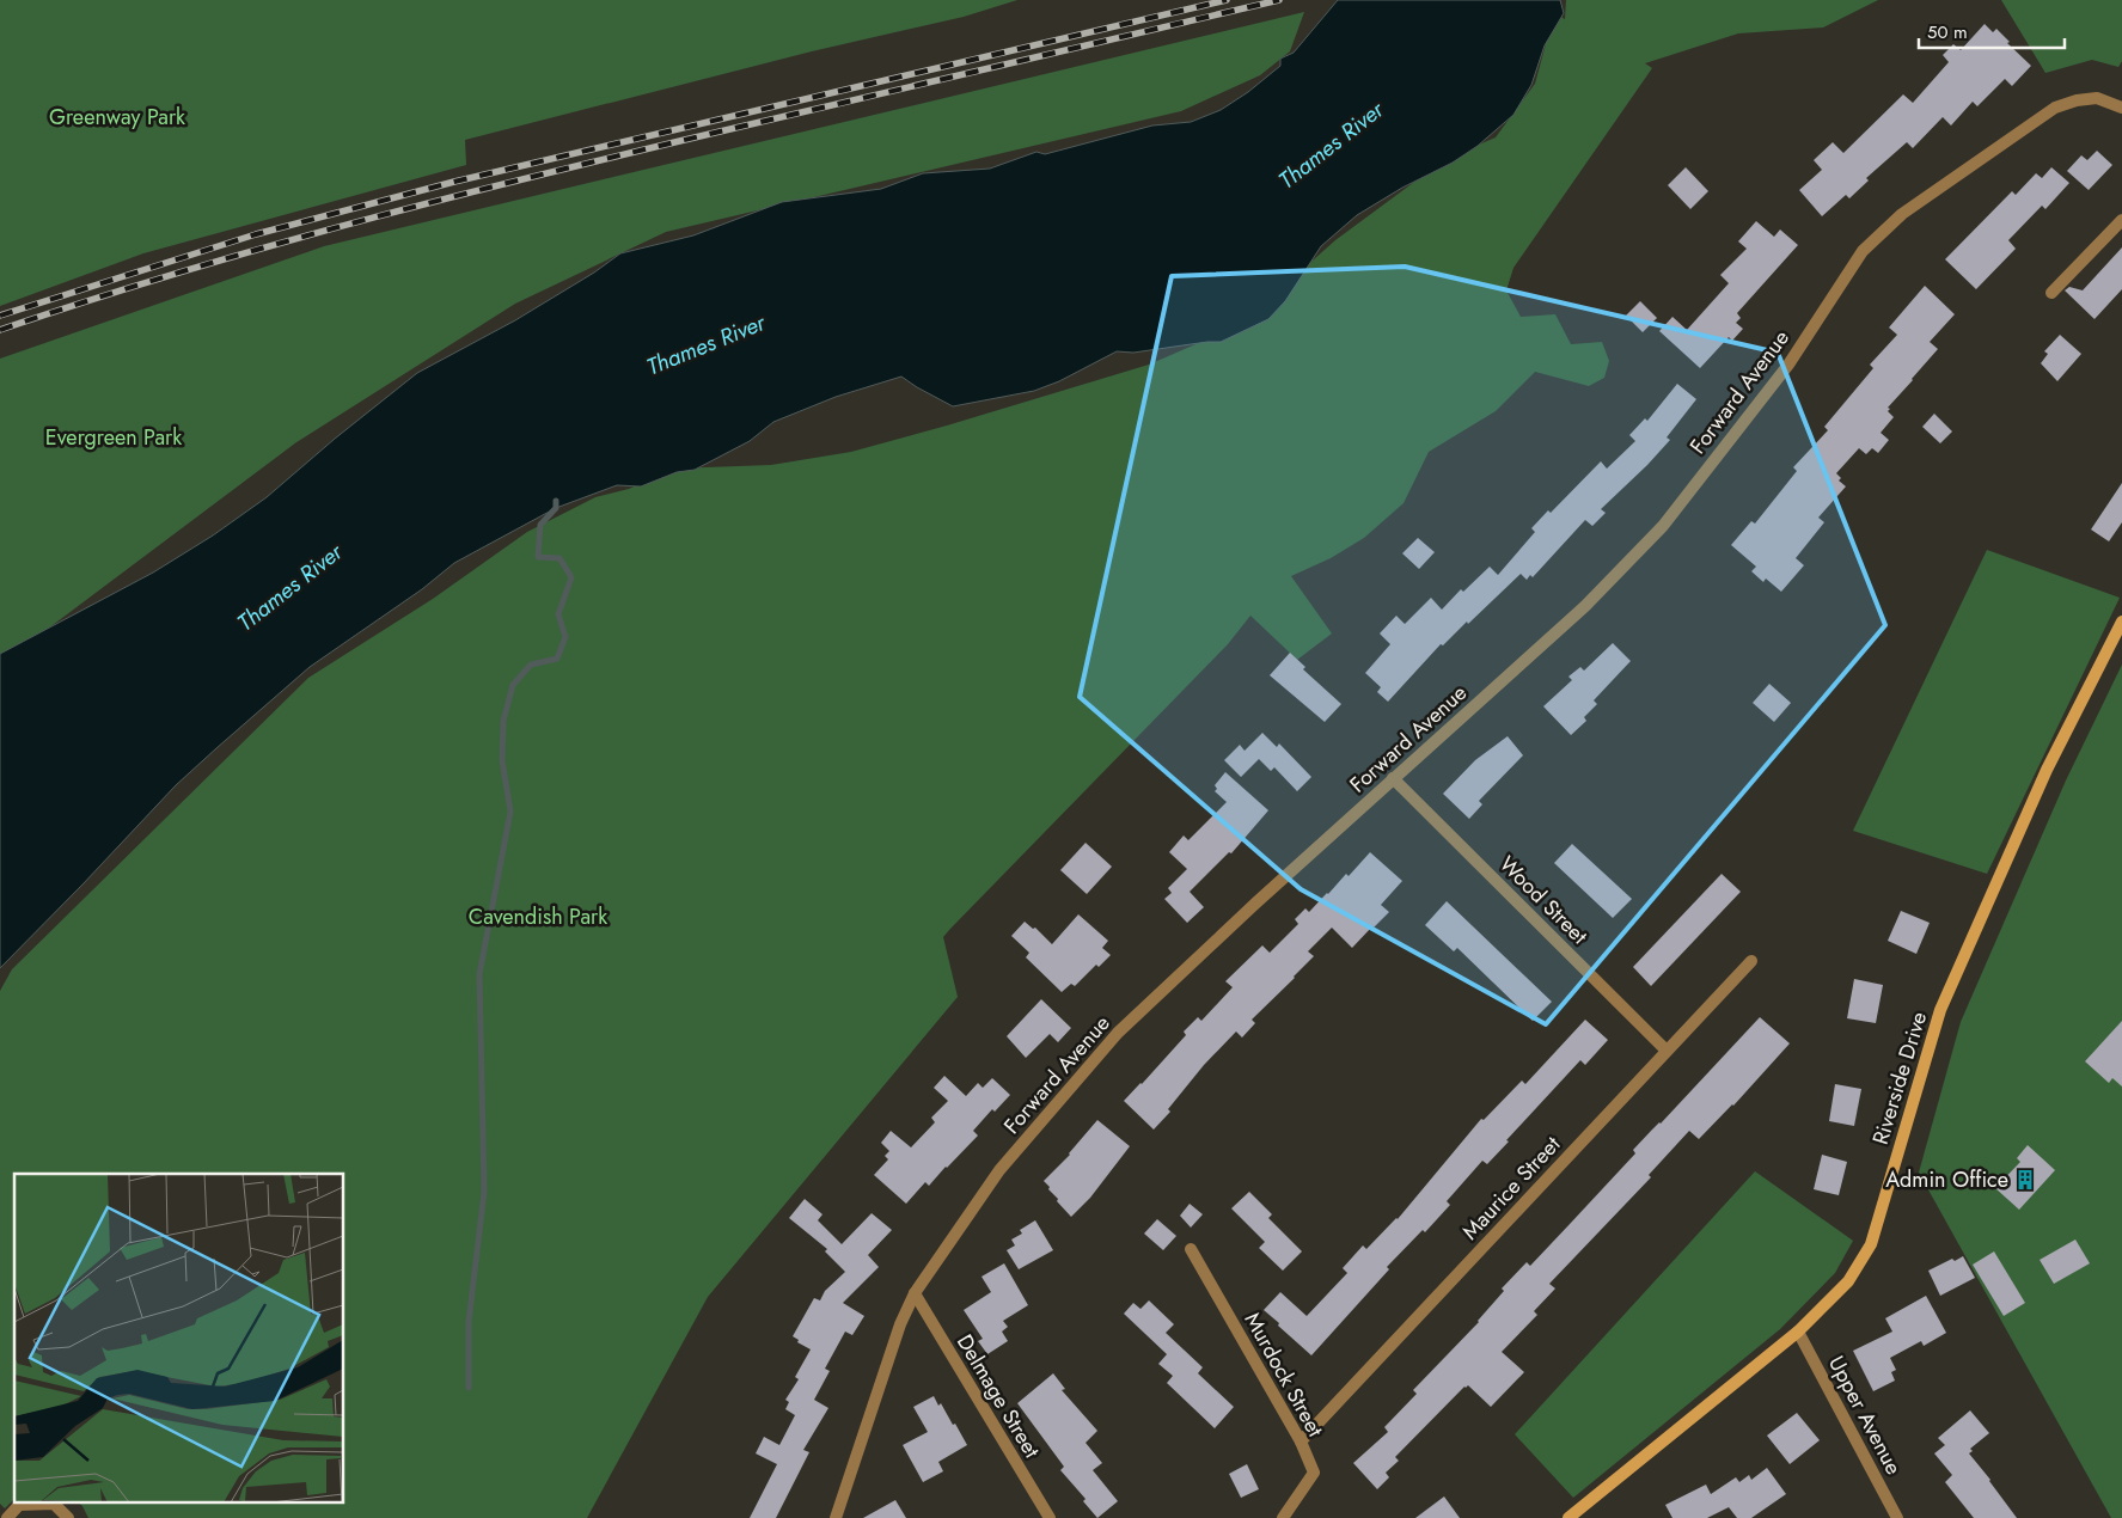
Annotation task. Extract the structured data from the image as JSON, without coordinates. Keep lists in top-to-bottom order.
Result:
{
  "streets": {
    "main road": ["Riverside Drive"],
    "street": [
      "Forward Avenue",
      "Wood Street",
      "Maurice Street",
      "Murdock Street",
      "Delmage Street",
      "Upper Avenue"
    ]
  },
  "crossings": [
    ["Forward Avenue", "Wood Street"],
    ["Forward Avenue", "Delmage Street"],
    ["Wood Street", "Maurice Street"],
    ["Riverside Drive", "Upper Avenue"],
    ["Maurice Street", "Murdock Street"]
  ],
  "water": ["Thames River"],
  "parks": ["Greenway Park", "Evergreen Park", "Cavendish Park"],
  "places": {
    "building": ["Admin Office"]
  },
  "scale_bar": "50 m"
}
